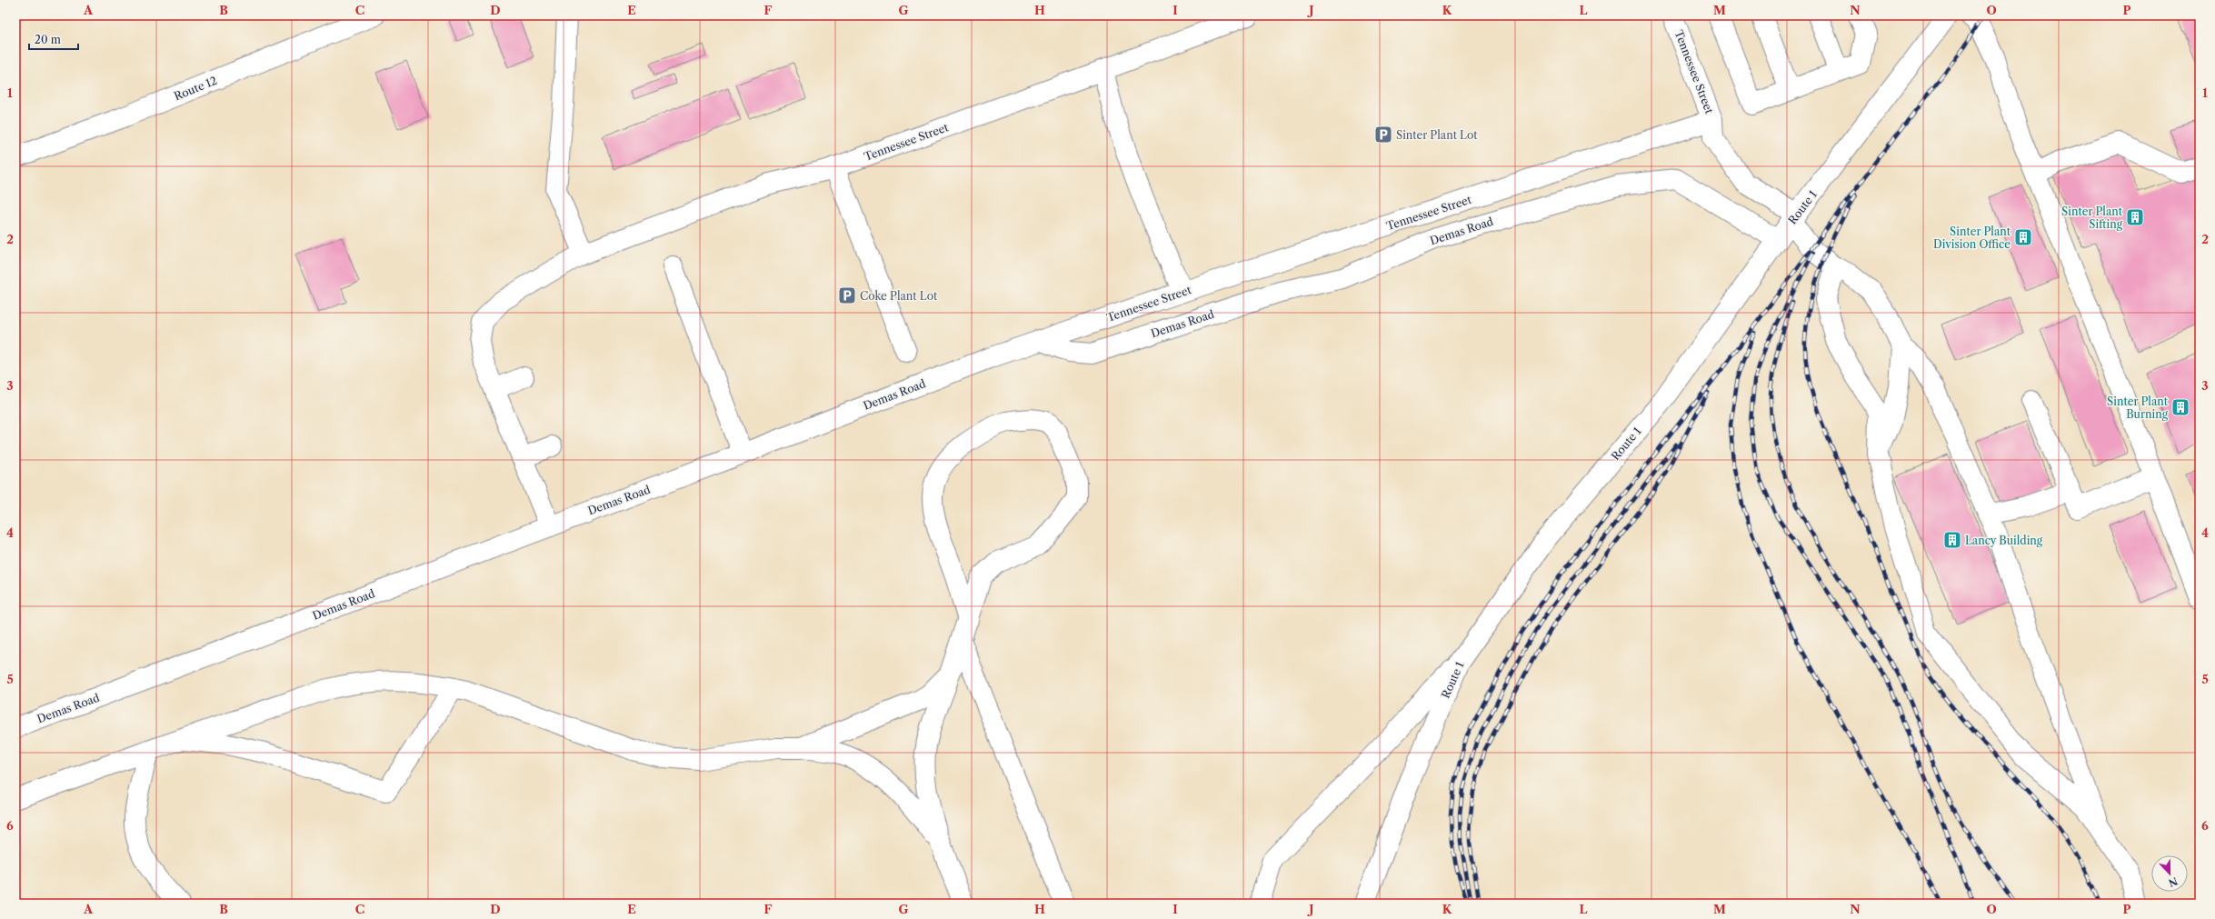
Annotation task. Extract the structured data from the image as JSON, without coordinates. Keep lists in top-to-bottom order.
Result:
{
  "streets": {
    "street": [
      "Tennessee Street",
      "Route 12",
      "Route 1",
      "Demas Road"
    ]
  },
  "crossings": [
    ["Tennessee Street", "Demas Road"],
    ["Route 1", "Demas Road"]
  ],
  "places": {
    "parking": ["Sinter Plant Lot", "Coke Plant Lot"],
    "building": [
      "Sinter Plant Sifting",
      "Sinter Plant Division Office",
      "Sinter Plant Burning",
      "Lancy Building"
    ]
  },
  "scale_bar": "20 m",
  "north": "bottom",
  "grid": {
    "columns": [
      "A",
      "B",
      "C",
      "D",
      "E",
      "F",
      "G",
      "H",
      "I",
      "J",
      "K",
      "L",
      "M",
      "N",
      "O",
      "P"
    ],
    "rows": [
      "1",
      "2",
      "3",
      "4",
      "5",
      "6"
    ]
  }
}
